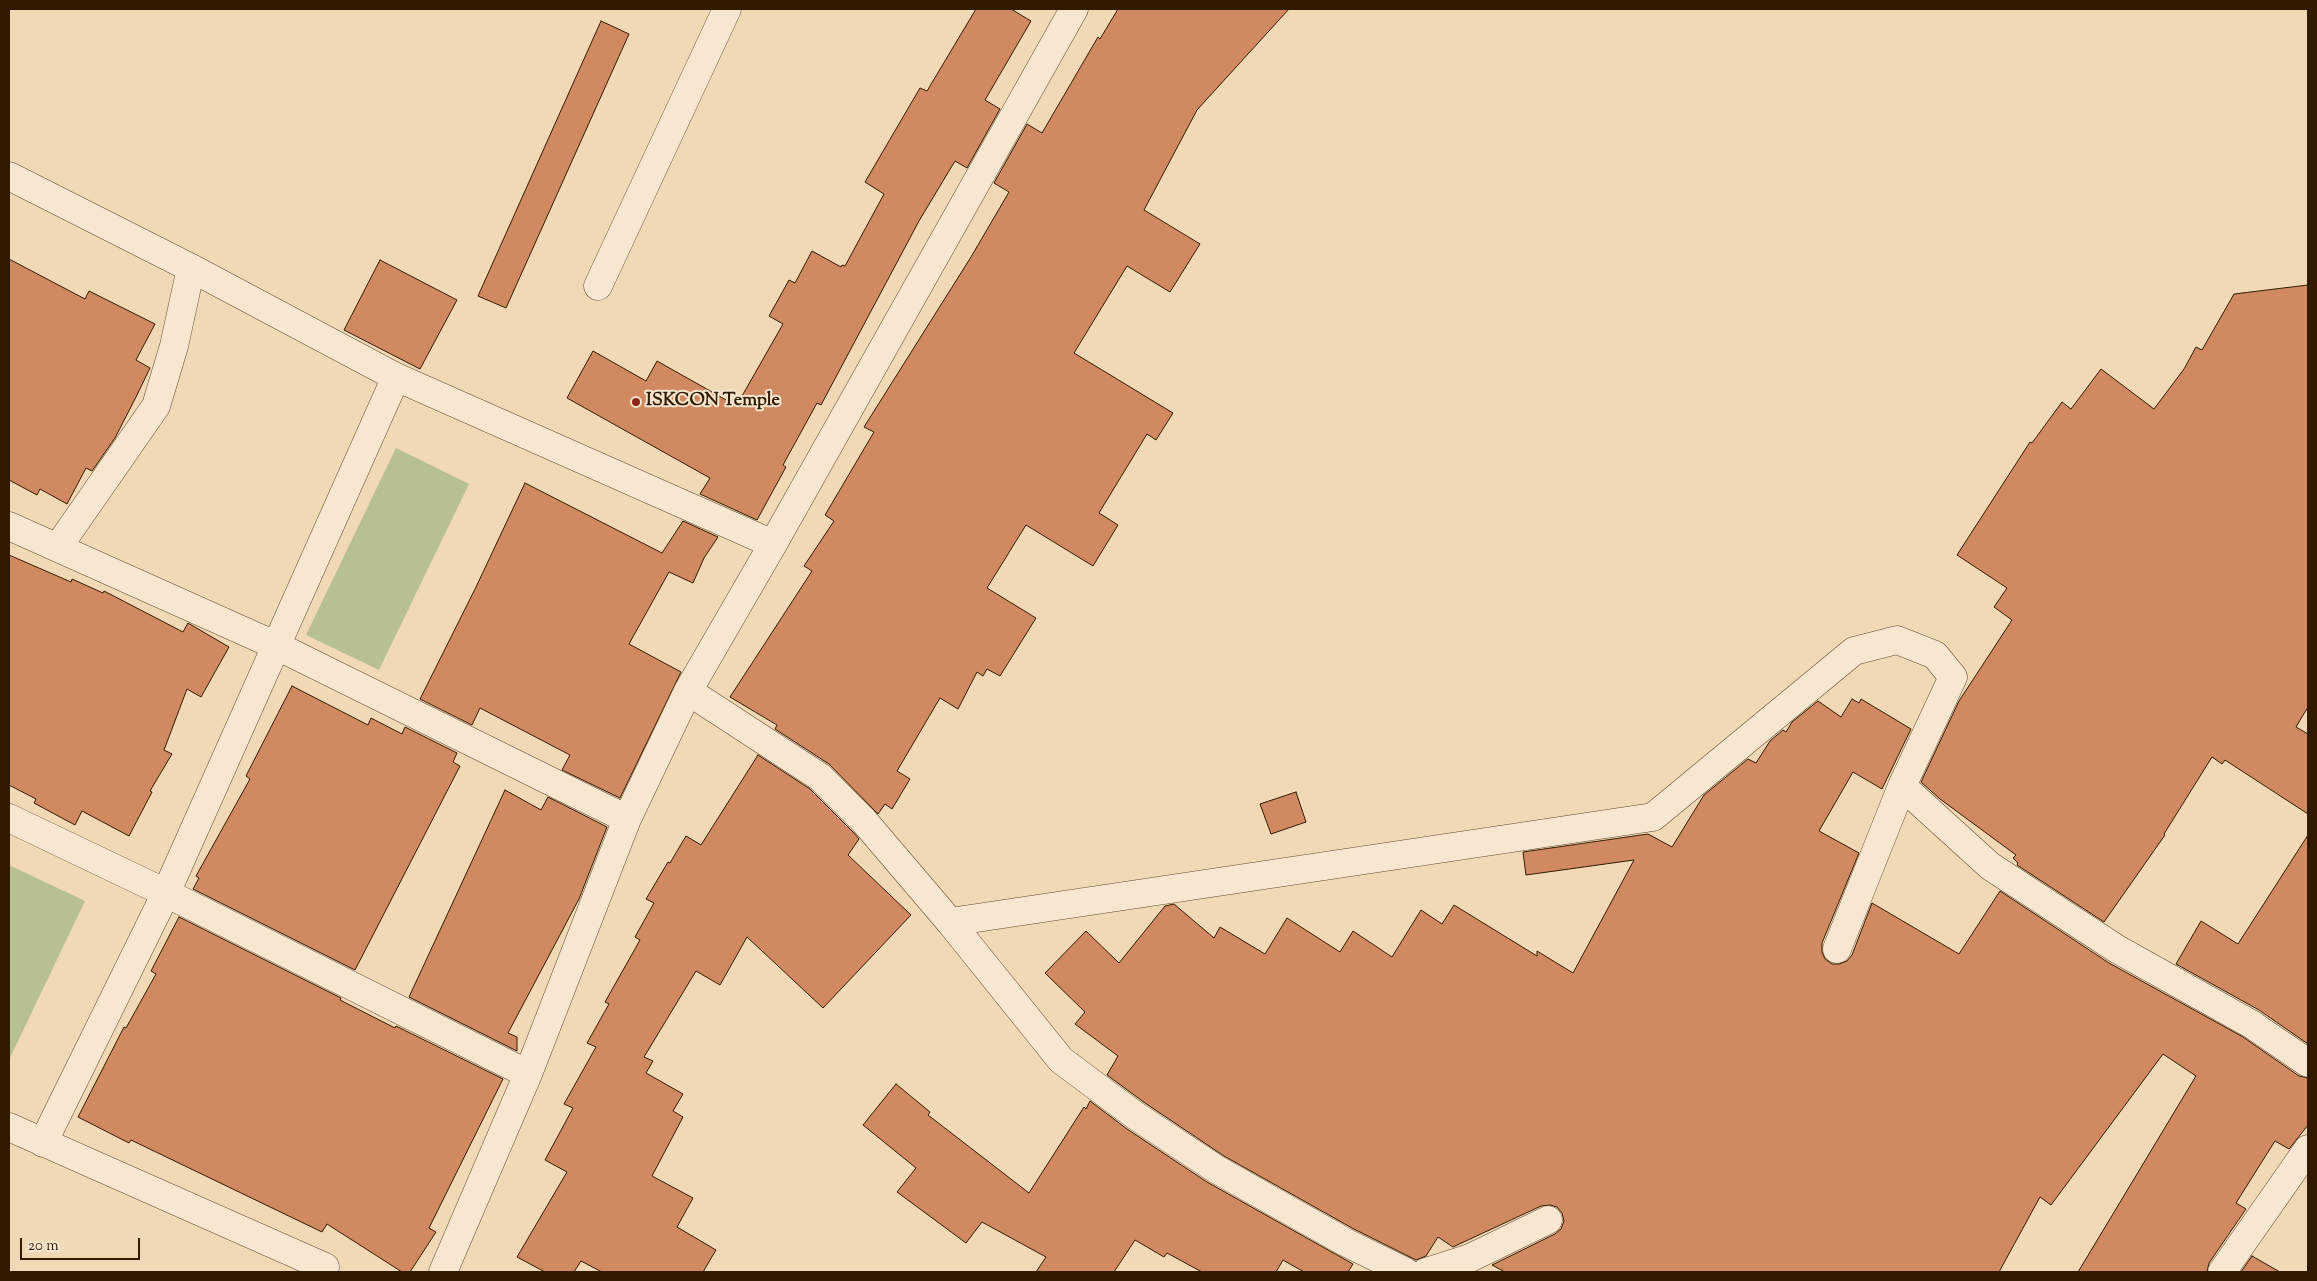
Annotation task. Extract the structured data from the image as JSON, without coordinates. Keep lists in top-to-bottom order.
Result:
{
  "places": ["ISKCON Temple"],
  "scale_bar": "20 m"
}
